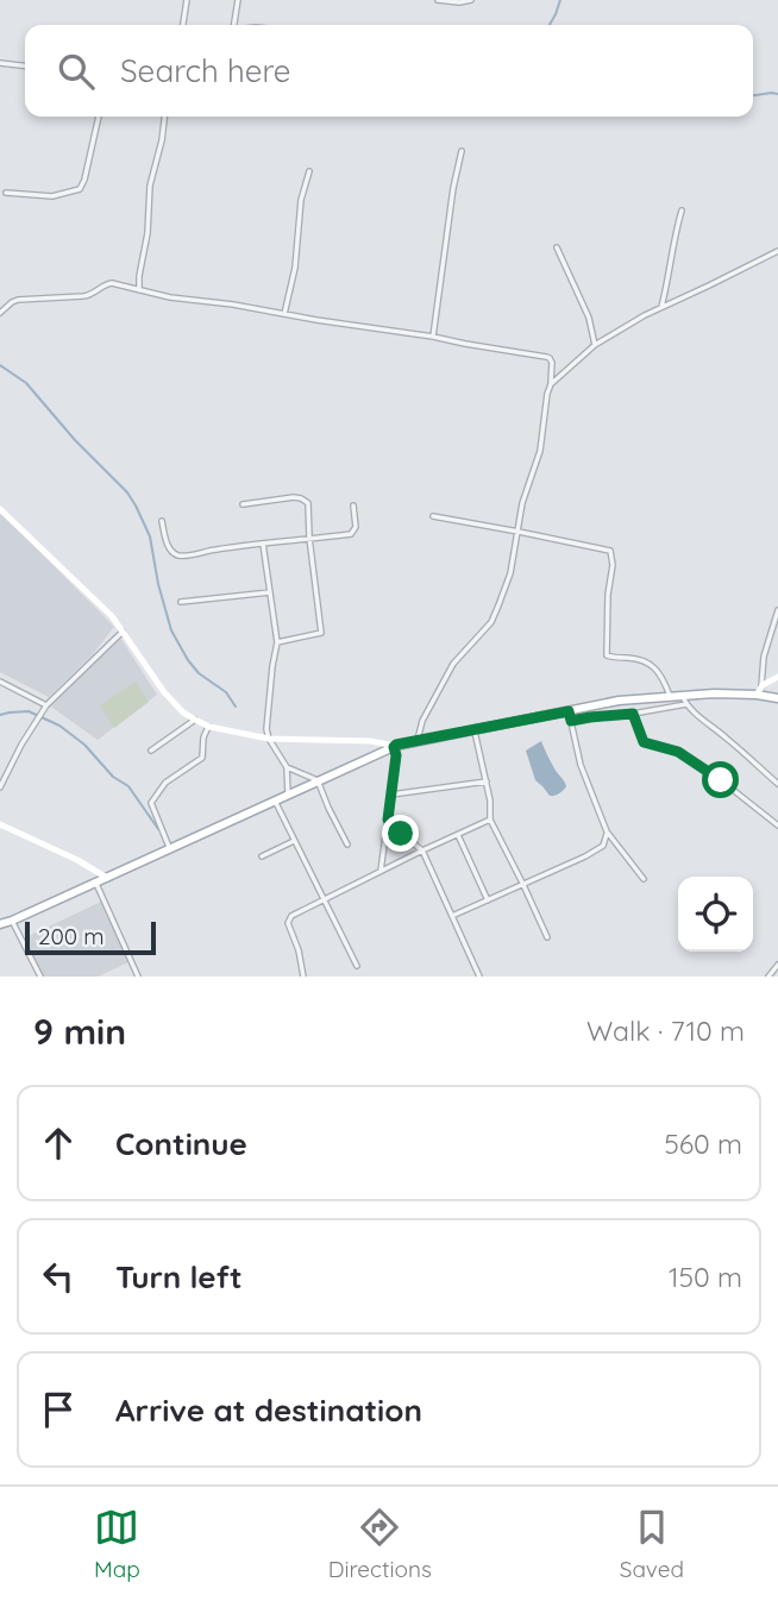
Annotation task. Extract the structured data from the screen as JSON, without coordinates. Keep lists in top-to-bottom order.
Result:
{
  "scale_bar": "200 m",
  "page": {
    "search": "Search here",
    "scale": "200 m",
    "heading": ["9 min", "Walk · 710 m"],
    "list": [
      ["Continue", "560 m"],
      ["Turn left", "150 m"],
      "Arrive at destination"
    ],
    "nav": ["Map", "Directions", "Saved"]
  }
}
